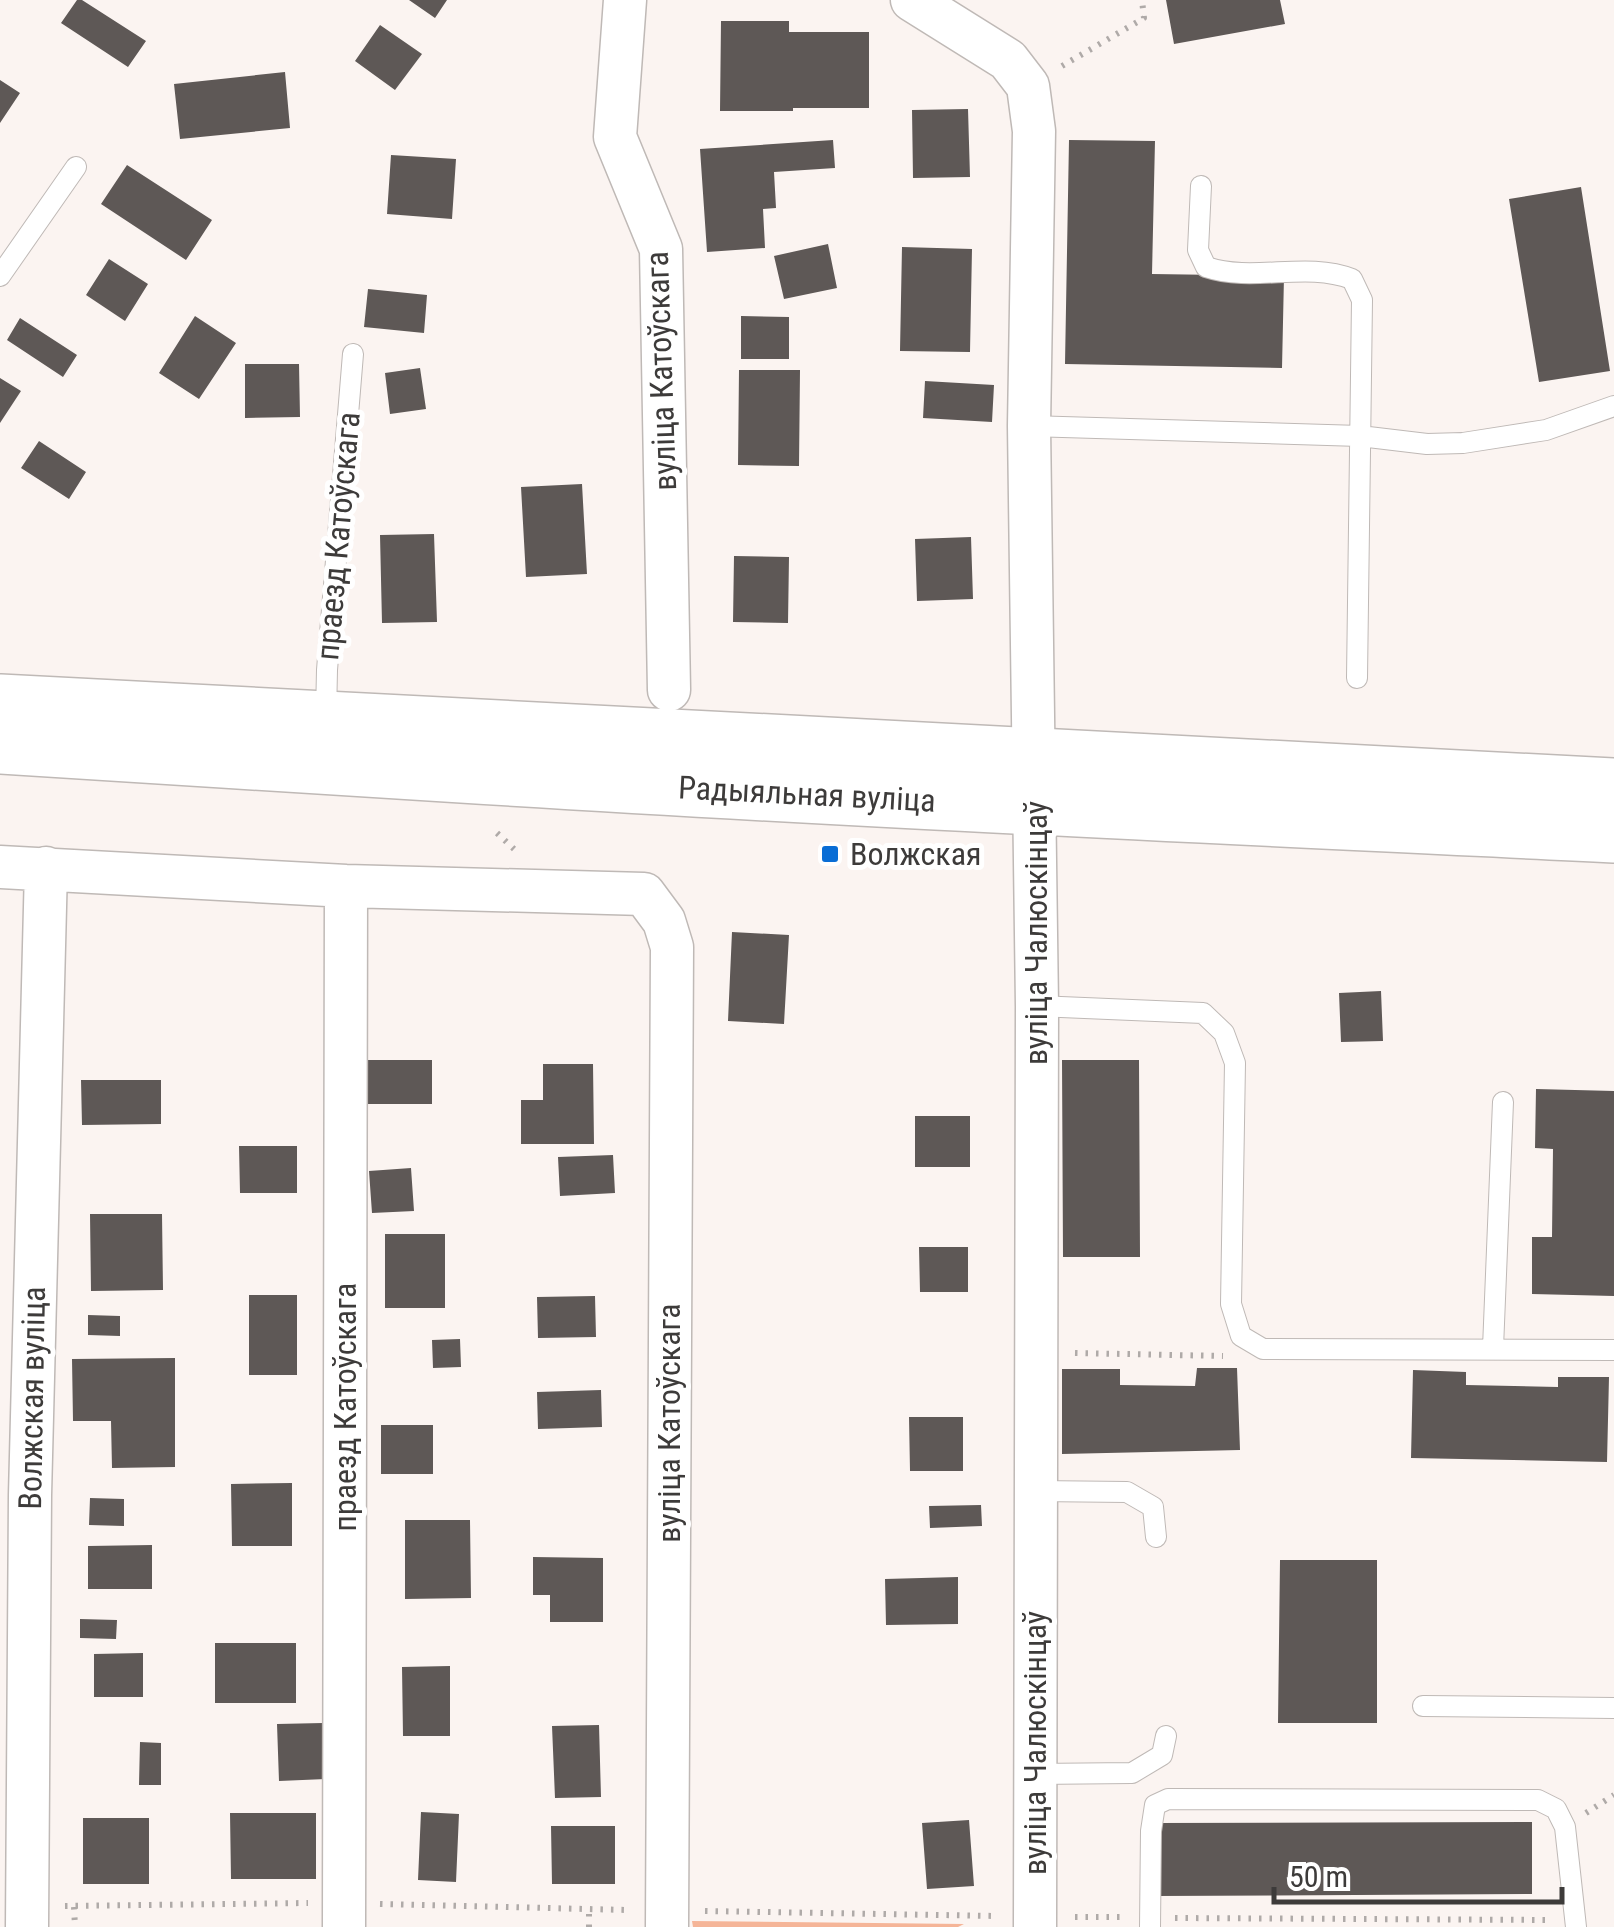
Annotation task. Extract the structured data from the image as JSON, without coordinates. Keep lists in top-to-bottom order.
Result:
{
  "streets": {
    "main road": ["Радыяльная вуліца"],
    "street": [
      "вуліца Катоўскага",
      "праезд Катоўскага",
      "вуліца Чалюскінцаў",
      "Волжская вуліца"
    ]
  },
  "crossings": [
    ["вуліца Катоўскага", "праезд Катоўскага"],
    ["праезд Катоўскага", "Радыяльная вуліца"],
    ["Радыяльная вуліца", "вуліца Чалюскінцаў"]
  ],
  "places": {
    "transit": ["Волжская"]
  },
  "scale_bar": "50 m"
}
